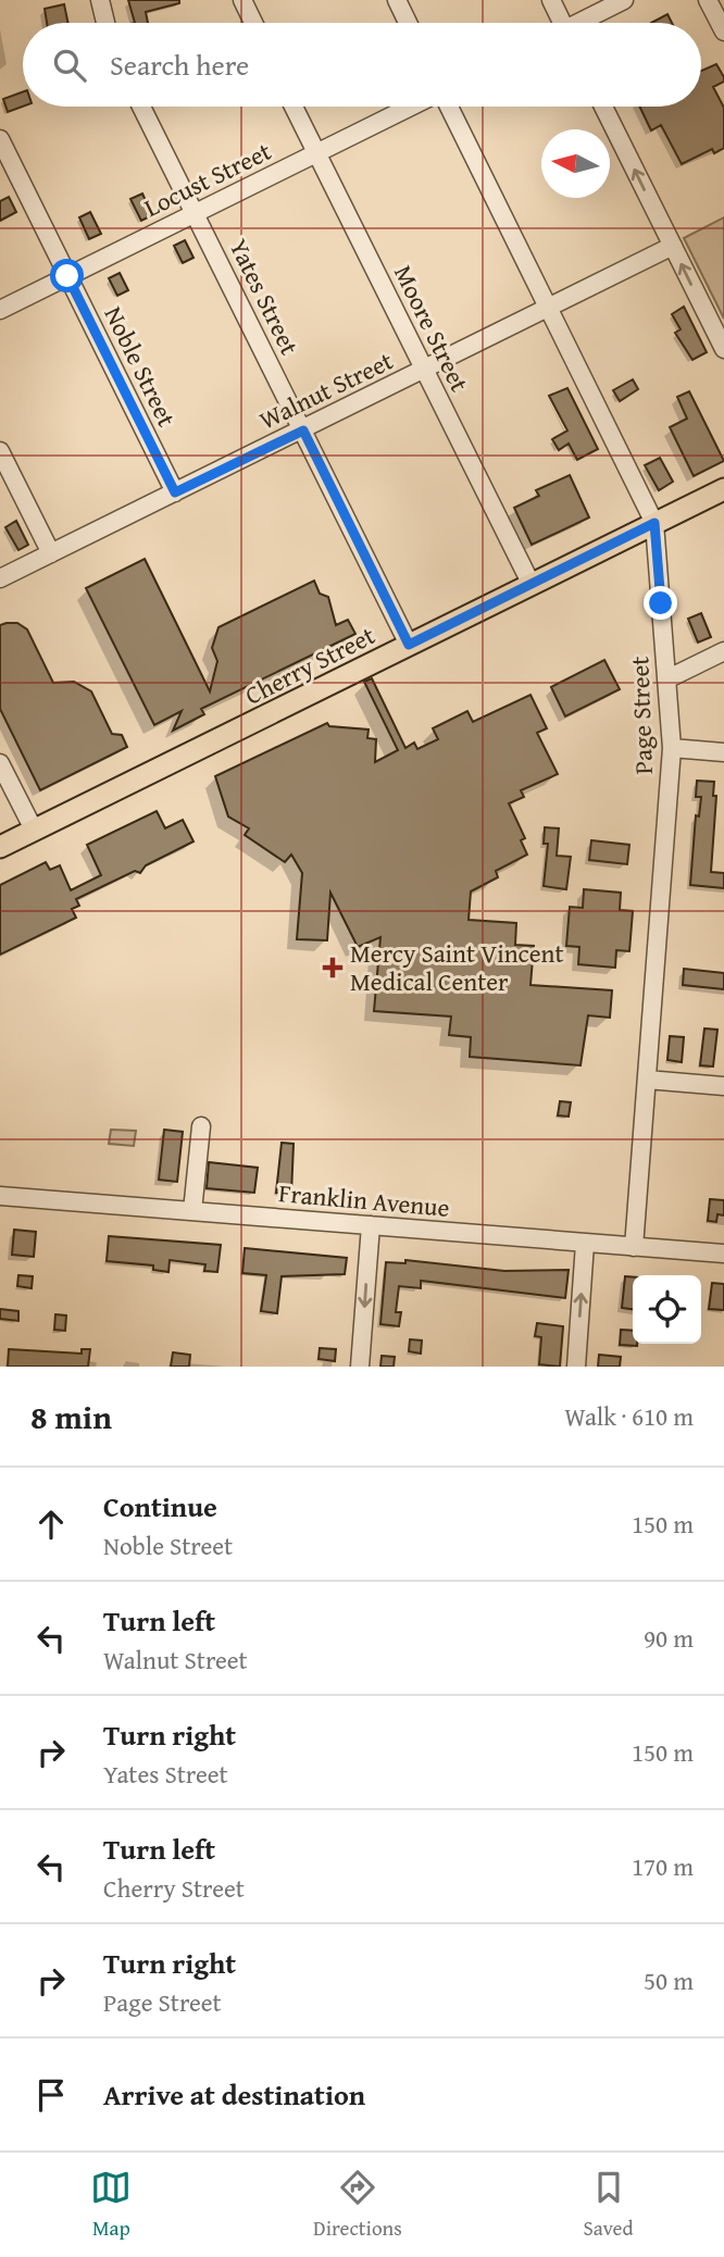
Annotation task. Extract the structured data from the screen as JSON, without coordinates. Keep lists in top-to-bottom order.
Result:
{
  "streets": {
    "main road": ["Cherry Street"],
    "street": [
      "Locust Street",
      "Yates Street",
      "Moore Street",
      "Noble Street",
      "Walnut Street",
      "Page Street",
      "Franklin Avenue"
    ]
  },
  "crossings": [
    ["Locust Street", "Yates Street"],
    ["Locust Street", "Moore Street"],
    ["Locust Street", "Noble Street"],
    ["Yates Street", "Walnut Street"],
    ["Yates Street", "Cherry Street"],
    ["Moore Street", "Walnut Street"],
    ["Moore Street", "Cherry Street"],
    ["Noble Street", "Walnut Street"],
    ["Walnut Street", "Page Street"],
    ["Cherry Street", "Page Street"],
    ["Page Street", "Franklin Avenue"]
  ],
  "places": {
    "health": ["Mercy Saint Vincent Medical Center"]
  },
  "north": "left",
  "page": {
    "search": "Search here",
    "heading": ["8 min", "Walk · 610 m"],
    "list": [
      ["Continue", "Noble Street", "150 m"],
      ["Turn left", "Walnut Street", "90 m"],
      ["Turn right", "Yates Street", "150 m"],
      ["Turn left", "Cherry Street", "170 m"],
      ["Turn right", "Page Street", "50 m"],
      "Arrive at destination"
    ],
    "nav": ["Map", "Directions", "Saved"]
  }
}
